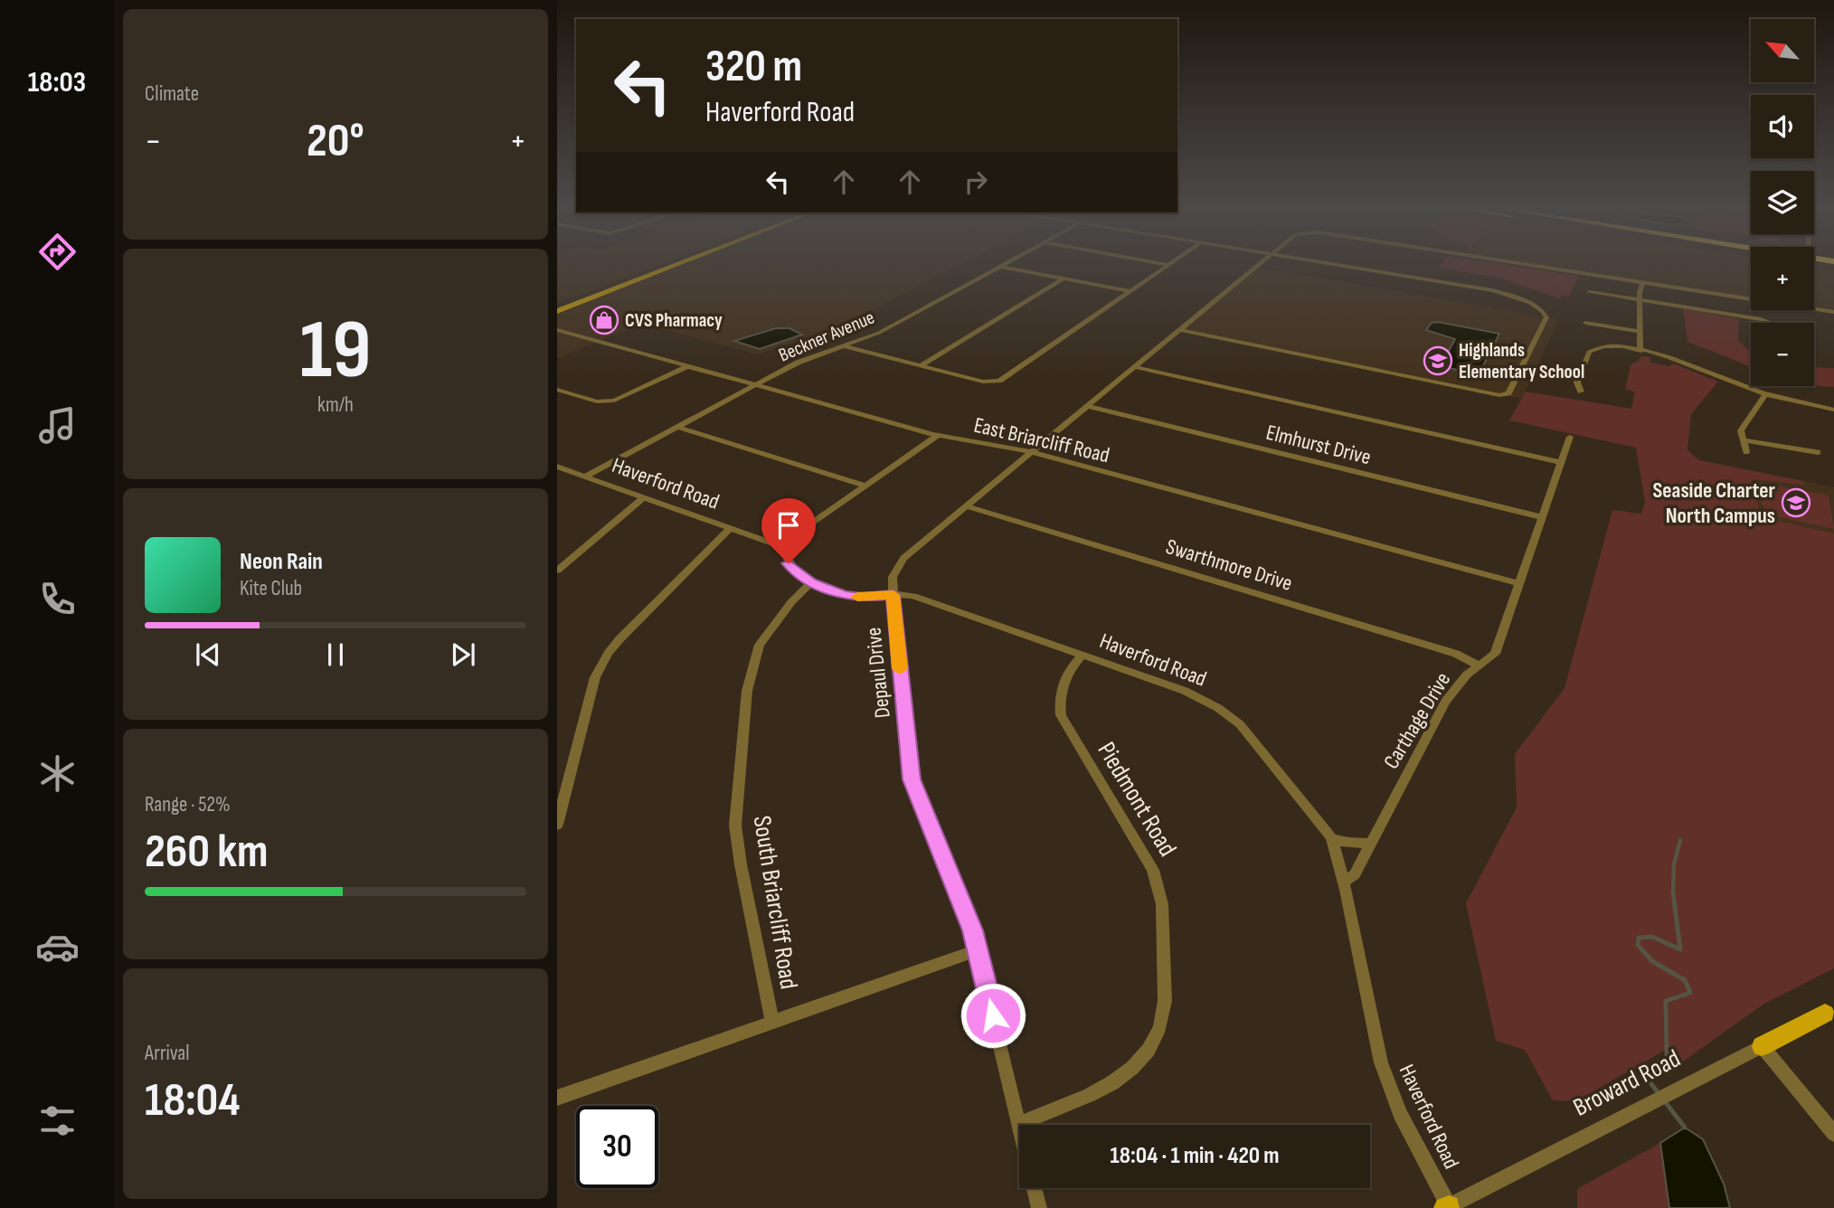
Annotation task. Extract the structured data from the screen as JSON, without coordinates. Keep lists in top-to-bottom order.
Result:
{
  "streets": {
    "main road": ["Broward Road"],
    "street": [
      "Beckner Avenue",
      "East Briarcliff Road",
      "Elmhurst Drive",
      "Haverford Road",
      "Swarthmore Drive",
      "Depaul Drive",
      "Carthage Drive",
      "Piedmont Road",
      "South Briarcliff Road"
    ]
  },
  "crossings": [
    ["Beckner Avenue", "East Briarcliff Road"],
    ["Beckner Avenue", "Haverford Road"],
    ["East Briarcliff Road", "Depaul Drive"],
    ["East Briarcliff Road", "Carthage Drive"],
    ["Elmhurst Drive", "Depaul Drive"],
    ["Elmhurst Drive", "Carthage Drive"],
    ["Haverford Road", "Depaul Drive"],
    ["Haverford Road", "Carthage Drive"],
    ["Haverford Road", "Piedmont Road"],
    ["Haverford Road", "South Briarcliff Road"],
    ["Haverford Road", "Broward Road"],
    ["Swarthmore Drive", "Depaul Drive"],
    ["Swarthmore Drive", "Carthage Drive"],
    ["Depaul Drive", "Piedmont Road"]
  ],
  "places": {
    "shop": ["CVS Pharmacy"],
    "school or university": ["Highlands Elementary School", "Seaside Charter North Campus"]
  },
  "north": "top left",
  "page": {
    "tabs": "18:03",
    "tile": [
      "Climate",
      ["19", "km/h"],
      ["Range · 52%", "260 km"],
      ["Arrival", "18:04"]
    ],
    "map_buttons": ["+", "−"],
    "turn": ["320 m", "Haverford Road"],
    "heat": ["−", "20°", "+"],
    "song": ["Neon Rain", "Kite Club"],
    "limit": "30",
    "trip": "18:04 · 1 min · 420 m"
  }
}
